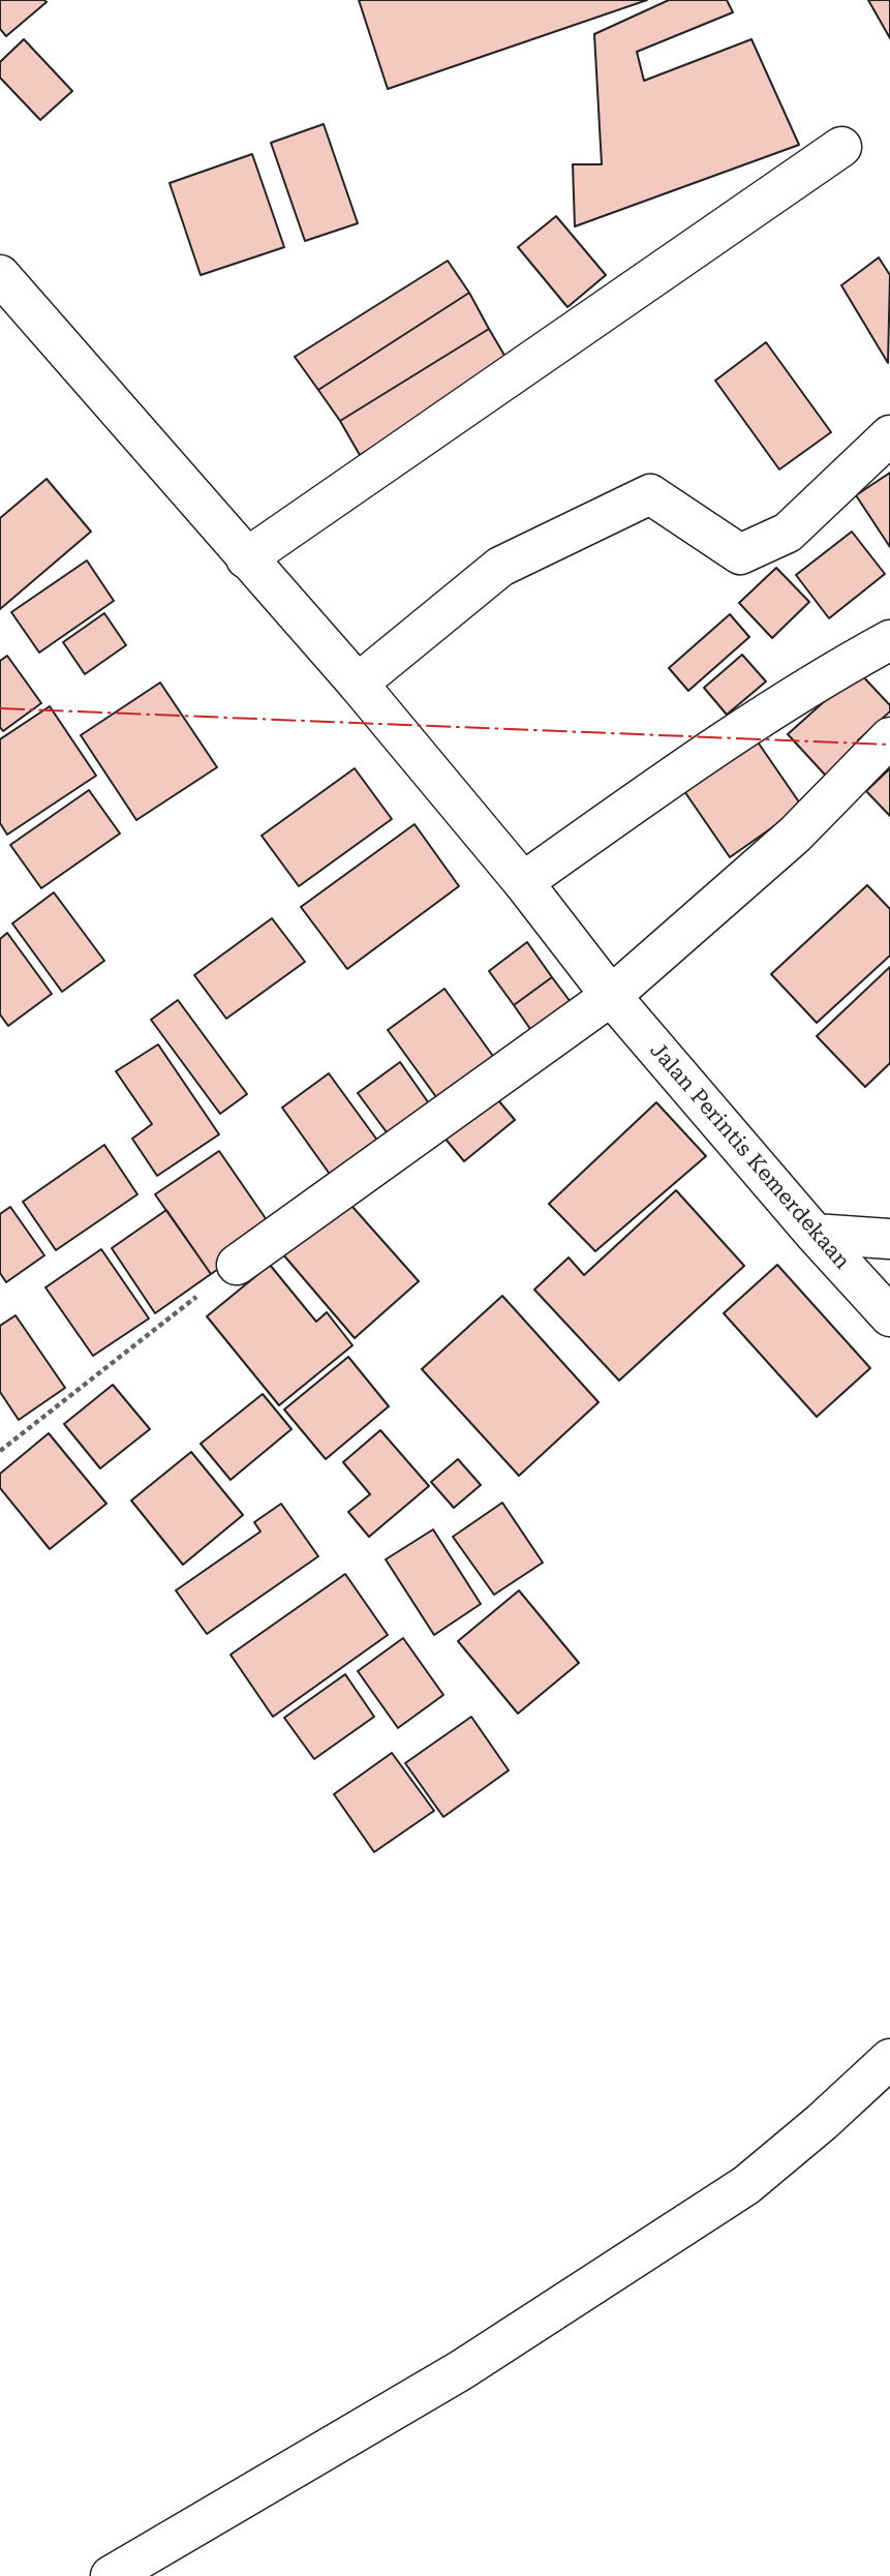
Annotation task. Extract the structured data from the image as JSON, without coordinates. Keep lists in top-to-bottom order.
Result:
{
  "streets": {
    "street": ["Jalan Perintis Kemerdekaan"]
  }
}
